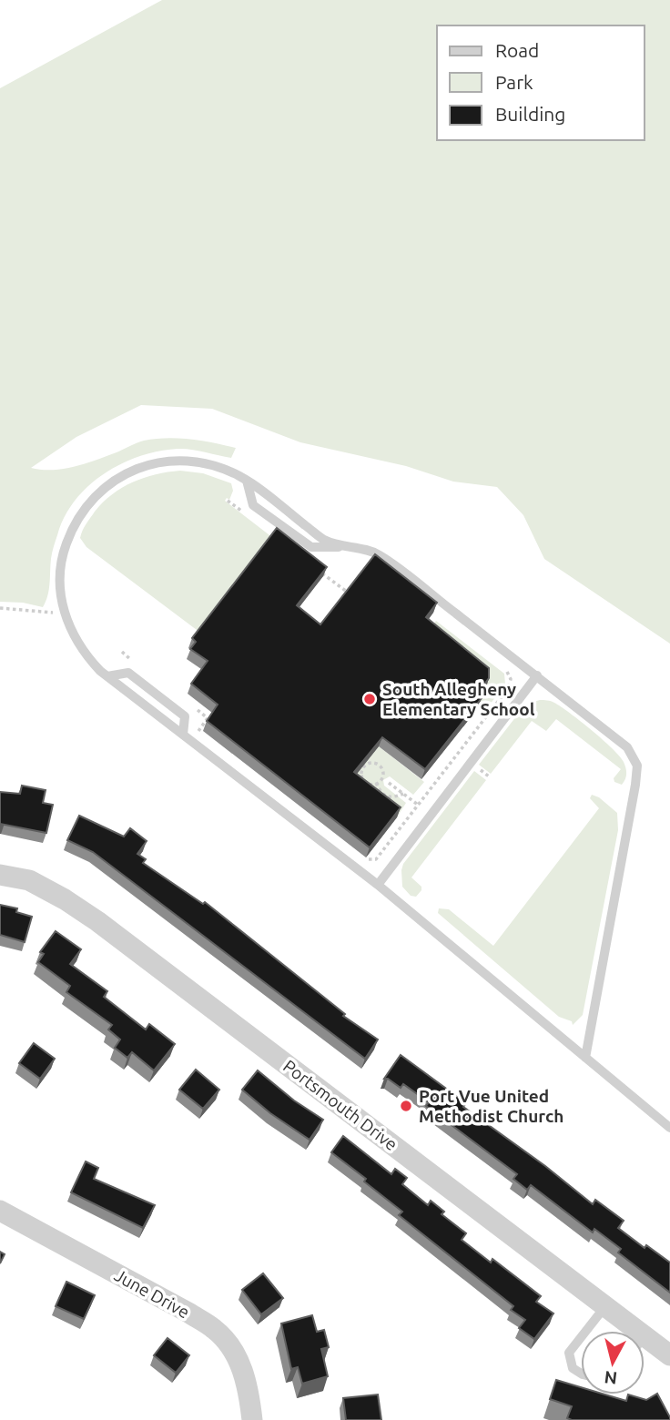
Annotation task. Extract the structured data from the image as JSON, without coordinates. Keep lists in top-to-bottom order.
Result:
{
  "streets": {
    "street": ["Portsmouth Drive", "June Drive"]
  },
  "places": ["South Allegheny Elementary School", "Port Vue United Methodist Church"],
  "legend": ["Road", "Park", "Building"],
  "north": "bottom"
}
